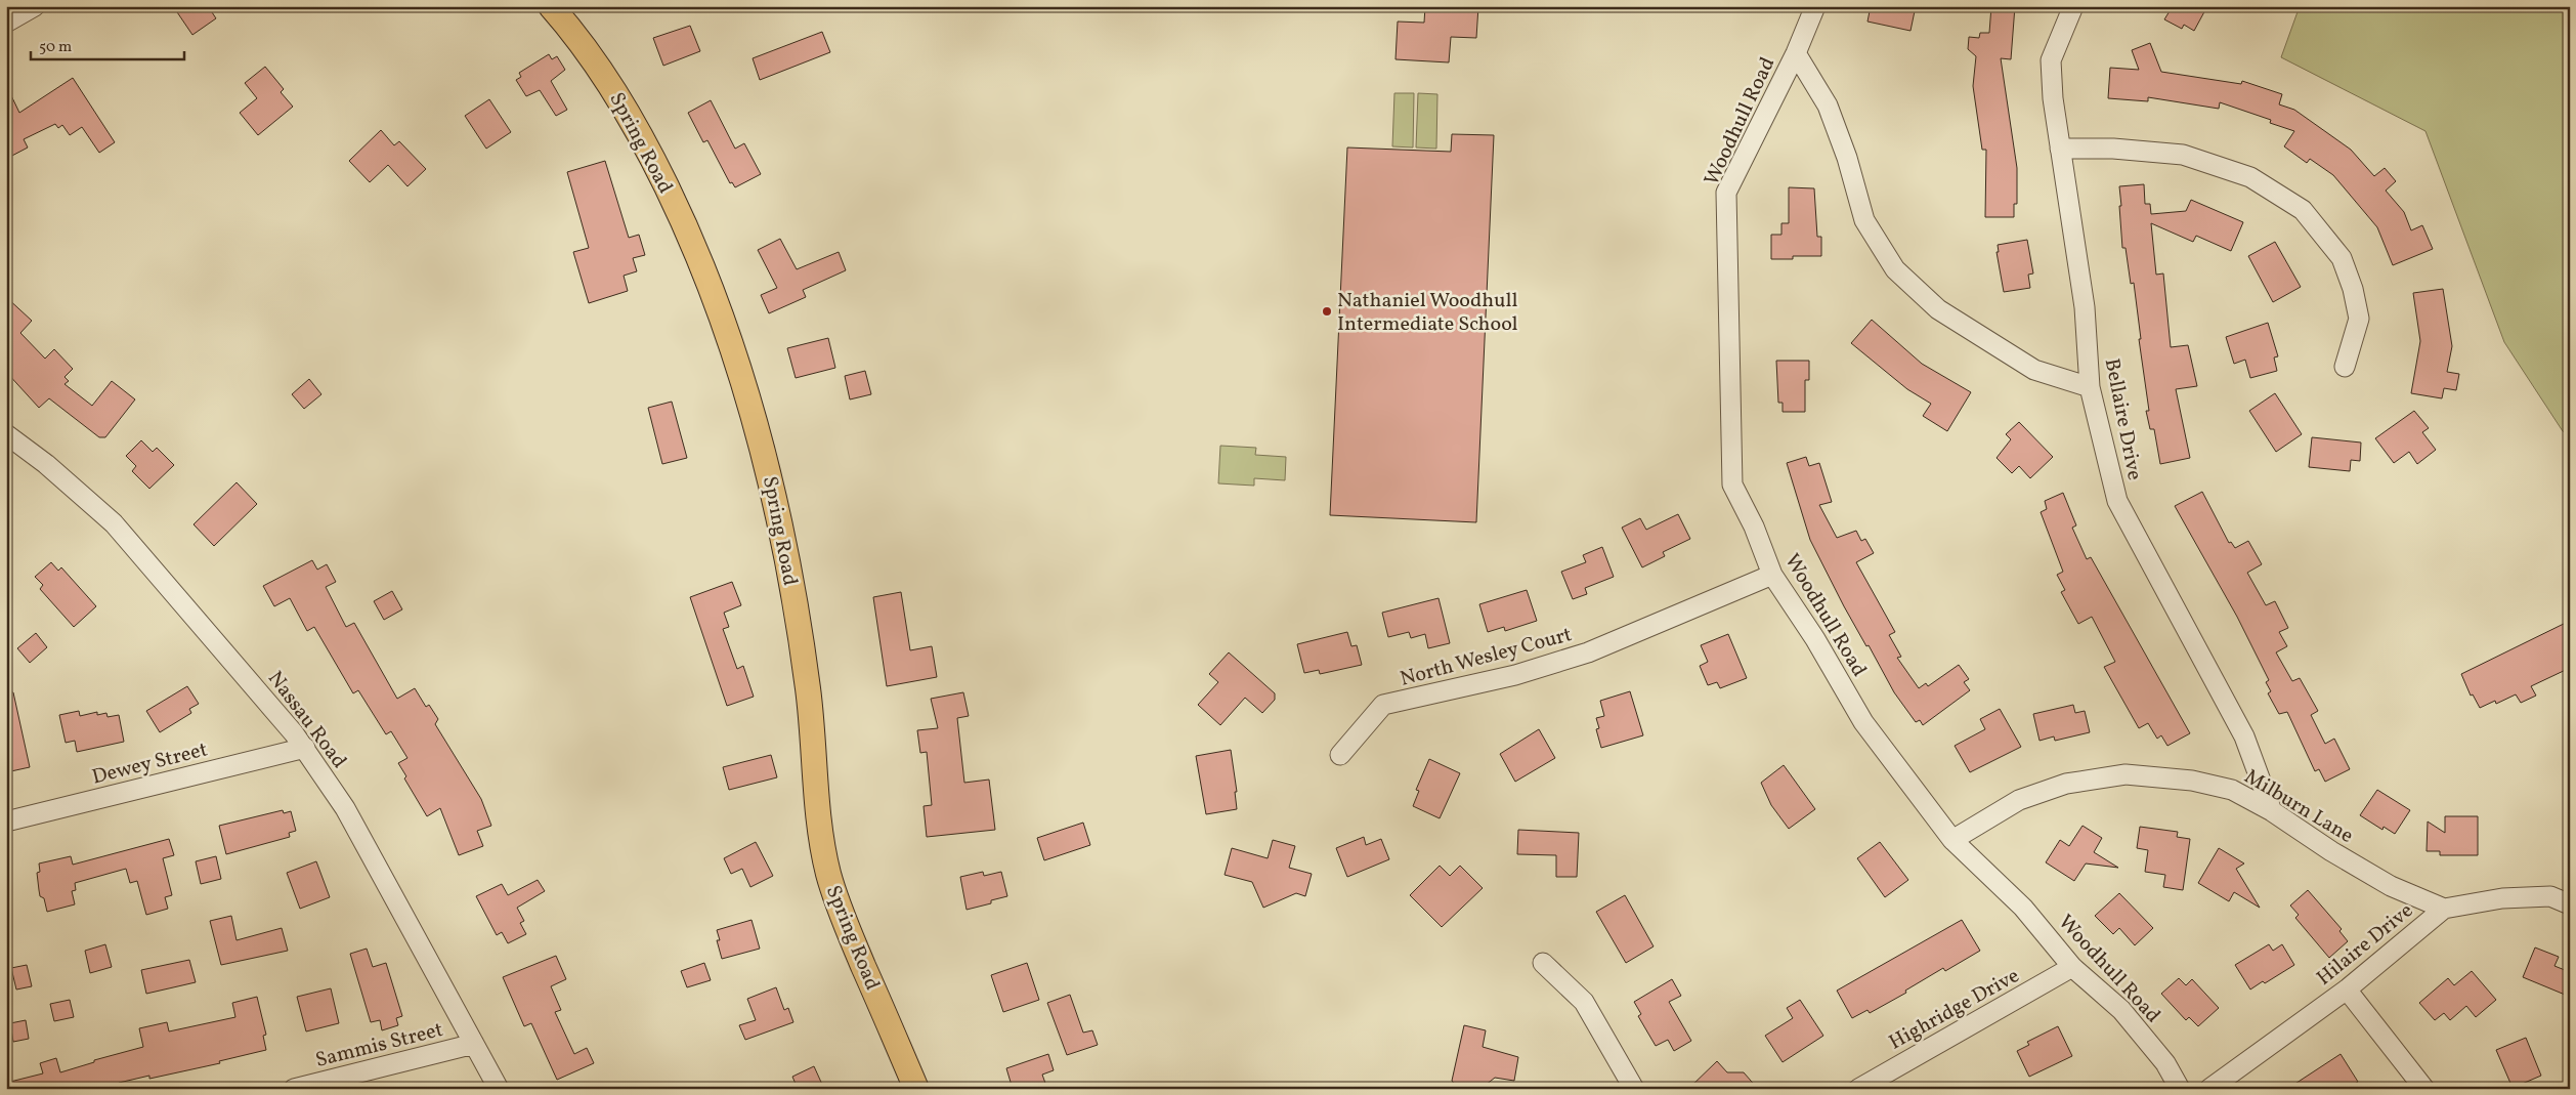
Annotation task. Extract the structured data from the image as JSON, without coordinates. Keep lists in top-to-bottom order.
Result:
{
  "streets": {
    "main road": ["Spring Road"],
    "street": [
      "Woodhull Road",
      "Bellaire Drive",
      "North Wesley Court",
      "Nassau Road",
      "Dewey Street",
      "Milburn Lane",
      "Hilaire Drive",
      "Highridge Drive",
      "Sammis Street"
    ]
  },
  "crossings": [
    ["Woodhull Road", "North Wesley Court"],
    ["Woodhull Road", "Milburn Lane"],
    ["Woodhull Road", "Highridge Drive"],
    ["Bellaire Drive", "Milburn Lane"],
    ["Nassau Road", "Dewey Street"],
    ["Nassau Road", "Sammis Street"],
    ["Milburn Lane", "Hilaire Drive"]
  ],
  "places": ["Nathaniel Woodhull Intermediate School"],
  "scale_bar": "50 m"
}
